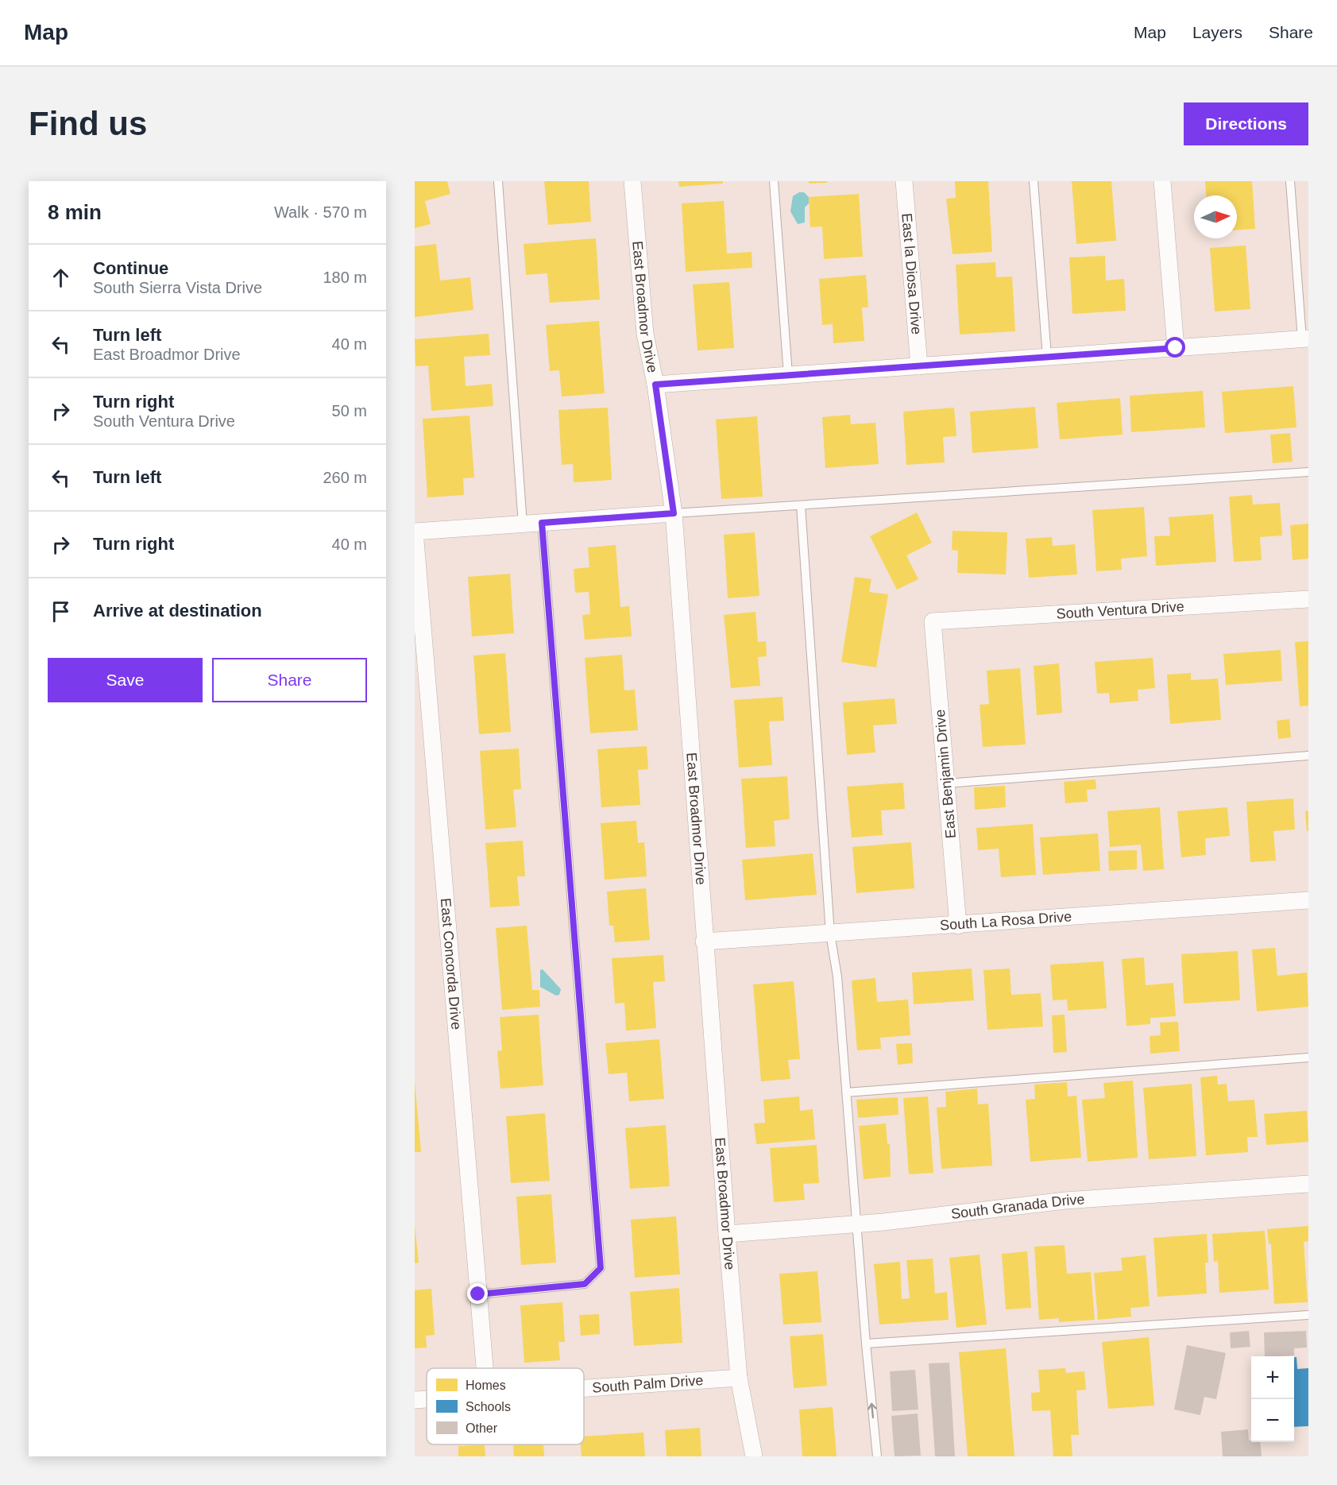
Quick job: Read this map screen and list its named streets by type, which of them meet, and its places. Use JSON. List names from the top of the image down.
{
  "streets": {
    "street": [
      "East la Diosa Drive",
      "East Broadmor Drive",
      "South Ventura Drive",
      "East Benjamin Drive",
      "South La Rosa Drive",
      "East Concorda Drive",
      "South Granada Drive",
      "South Palm Drive"
    ]
  },
  "crossings": [
    ["East Broadmor Drive", "South La Rosa Drive"],
    ["East Broadmor Drive", "South Granada Drive"],
    ["East Broadmor Drive", "South Palm Drive"],
    ["South Ventura Drive", "East Benjamin Drive"],
    ["East Benjamin Drive", "South La Rosa Drive"]
  ],
  "legend": ["Homes", "Schools", "Other"],
  "north": "right",
  "page": {
    "header": "Map",
    "nav": ["Map", "Layers", "Share"],
    "buttons": [
      "Directions",
      ["Save", "Share"]
    ],
    "title": "Find us",
    "heading": ["8 min", "Walk · 570 m"],
    "list": [
      ["Continue", "South Sierra Vista Drive", "180 m"],
      ["Turn left", "East Broadmor Drive", "40 m"],
      ["Turn right", "South Ventura Drive", "50 m"],
      ["Turn left", "260 m"],
      ["Turn right", "40 m"],
      "Arrive at destination"
    ],
    "map_buttons": ["+", "−"]
  }
}
